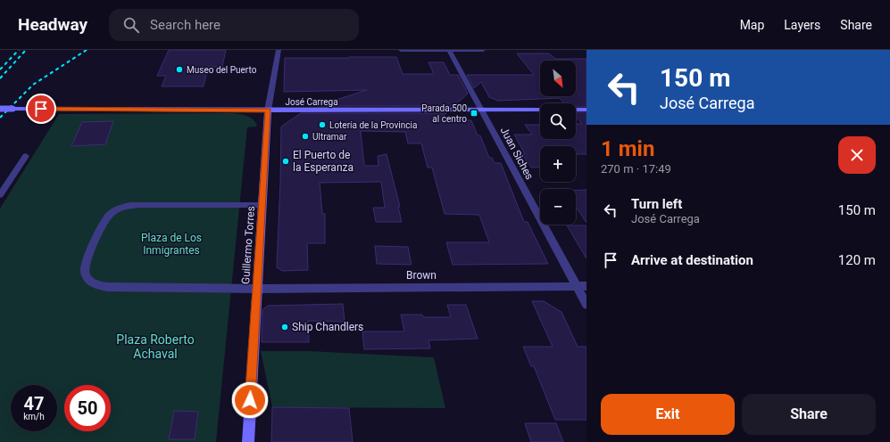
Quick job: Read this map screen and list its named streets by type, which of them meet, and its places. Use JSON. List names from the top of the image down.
{
  "streets": {
    "main road": ["José Carrega", "Guillermo Torres"],
    "street": ["Juan Siches", "Brown"]
  },
  "crossings": [
    ["José Carrega", "Juan Siches"],
    ["José Carrega", "Guillermo Torres"],
    ["Juan Siches", "Brown"],
    ["Guillermo Torres", "Brown"]
  ],
  "parks": ["Plaza de Los Inmigrantes", "Plaza Roberto Achaval"],
  "places": {
    "other": [
      "Museo del Puerto",
      "Lotería de la Provincia",
      "Ultramar",
      "El Puerto de la Esperanza",
      "Ship Chandlers"
    ],
    "transit": ["Parada 500 al centro"]
  },
  "north": "bottom right",
  "page": {
    "header": "Headway",
    "search": "Search here",
    "nav": ["Map", "Layers", "Share"],
    "turn": ["150 m", "José Carrega"],
    "map_buttons": ["+", "−"],
    "heading": ["1 min", "270 m · 17:49"],
    "list": [
      {
        "name": "Turn left",
        "note": "José Carrega",
        "value": "150 m"
      },
      {
        "name": "Arrive at destination",
        "value": "120 m"
      }
    ],
    "speed": "47 km/h",
    "limit": "50",
    "buttons": ["Exit", "Share"]
  }
}
